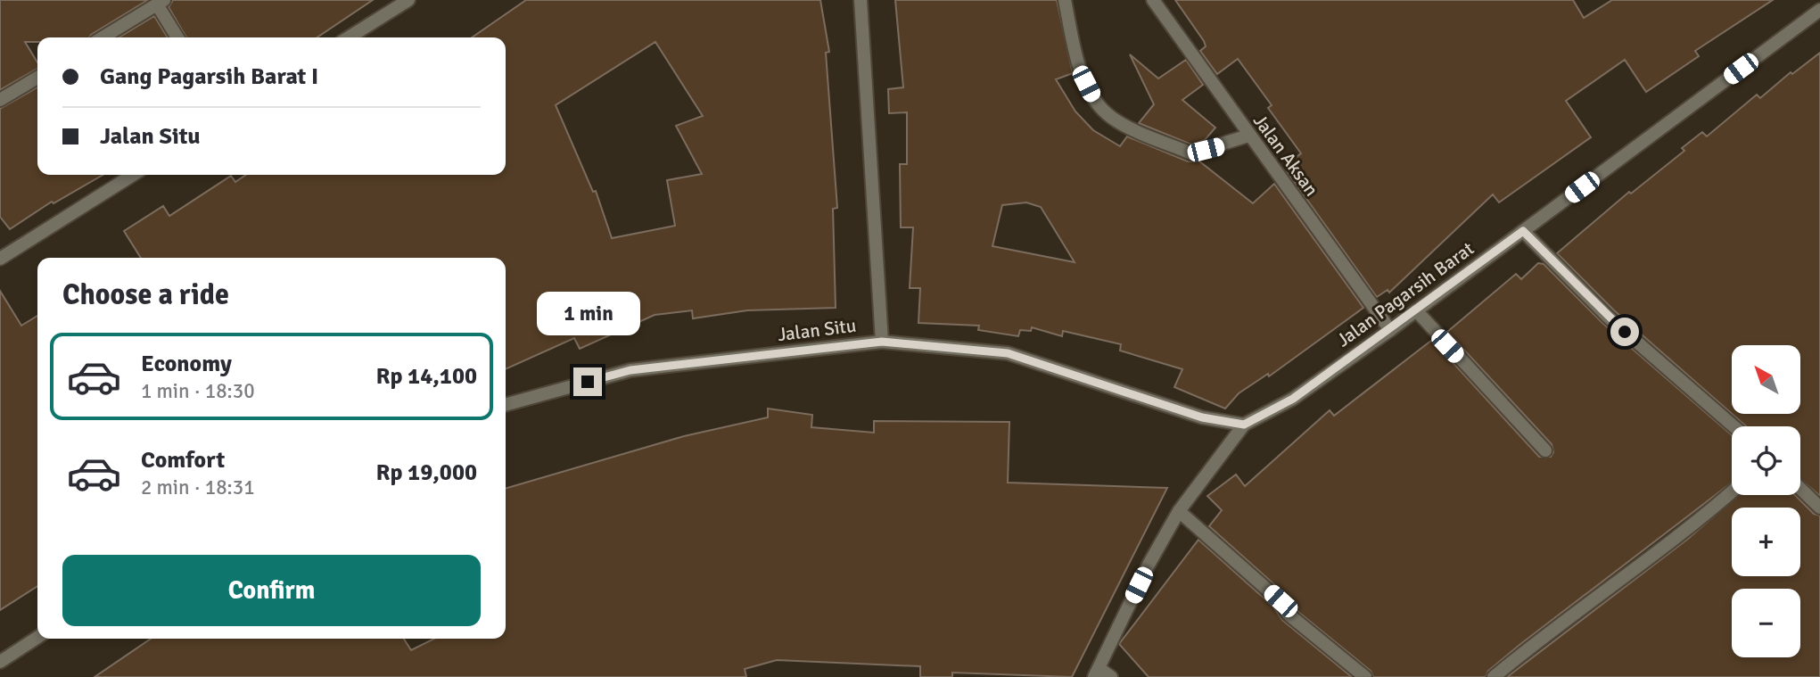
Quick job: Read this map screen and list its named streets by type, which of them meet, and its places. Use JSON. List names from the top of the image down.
{
  "streets": {
    "street": ["Jalan Aksan", "Jalan Pagarsih Barat", "Jalan Situ"]
  },
  "crossings": [
    ["Jalan Aksan", "Jalan Pagarsih Barat"],
    ["Jalan Pagarsih Barat", "Jalan Situ"]
  ],
  "north": "top left",
  "page": {
    "banner": ["Gang Pagarsih Barat I", "Jalan Situ"],
    "heading": "Choose a ride",
    "bubble": "1 min",
    "list": [
      {
        "name": "Economy",
        "note": "1 min · 18:30",
        "value": "Rp 14,100"
      },
      {
        "name": "Comfort",
        "note": "2 min · 18:31",
        "value": "Rp 19,000"
      }
    ],
    "map_buttons": ["+", "−"],
    "buttons": "Confirm"
  }
}
